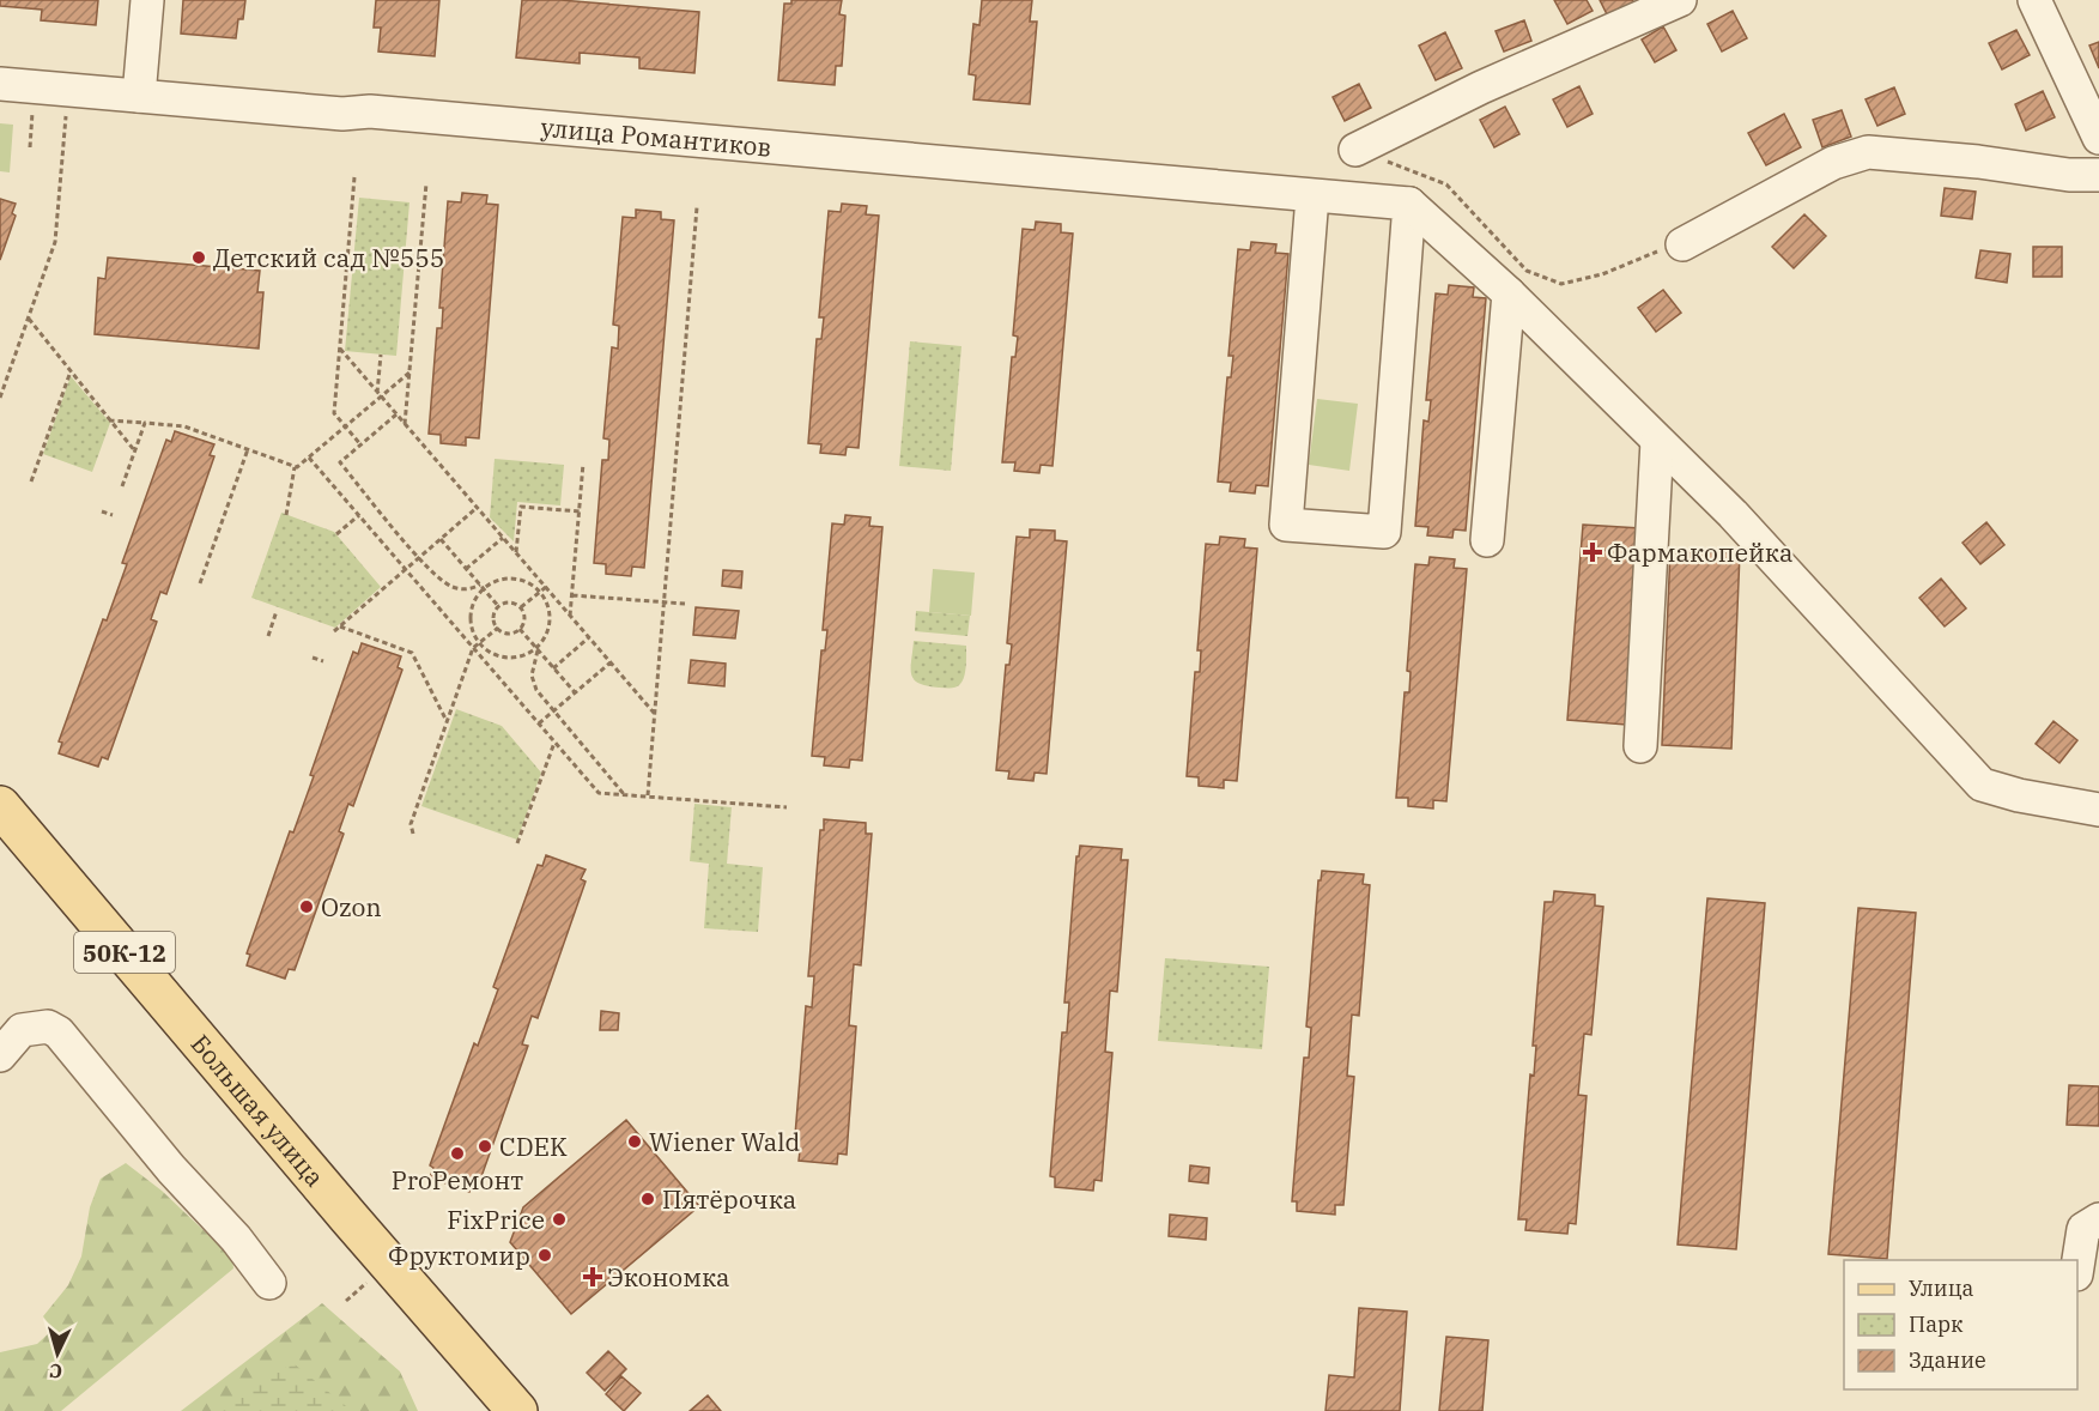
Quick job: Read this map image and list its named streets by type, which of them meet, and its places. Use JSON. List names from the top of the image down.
{
  "streets": {
    "main road": ["50К-12", "Большая улица"],
    "street": ["улица Романтиков"]
  },
  "places": {
    "other": [
      "Детский сад №555",
      "Ozon",
      "Wiener Wald",
      "CDEK",
      "ProРемонт",
      "Пятёрочка",
      "FixPrice",
      "Фруктомир"
    ],
    "health": ["Фармакопейка", "Экономка"]
  },
  "legend": ["Улица", "Парк", "Здание"],
  "north": "bottom"
}
